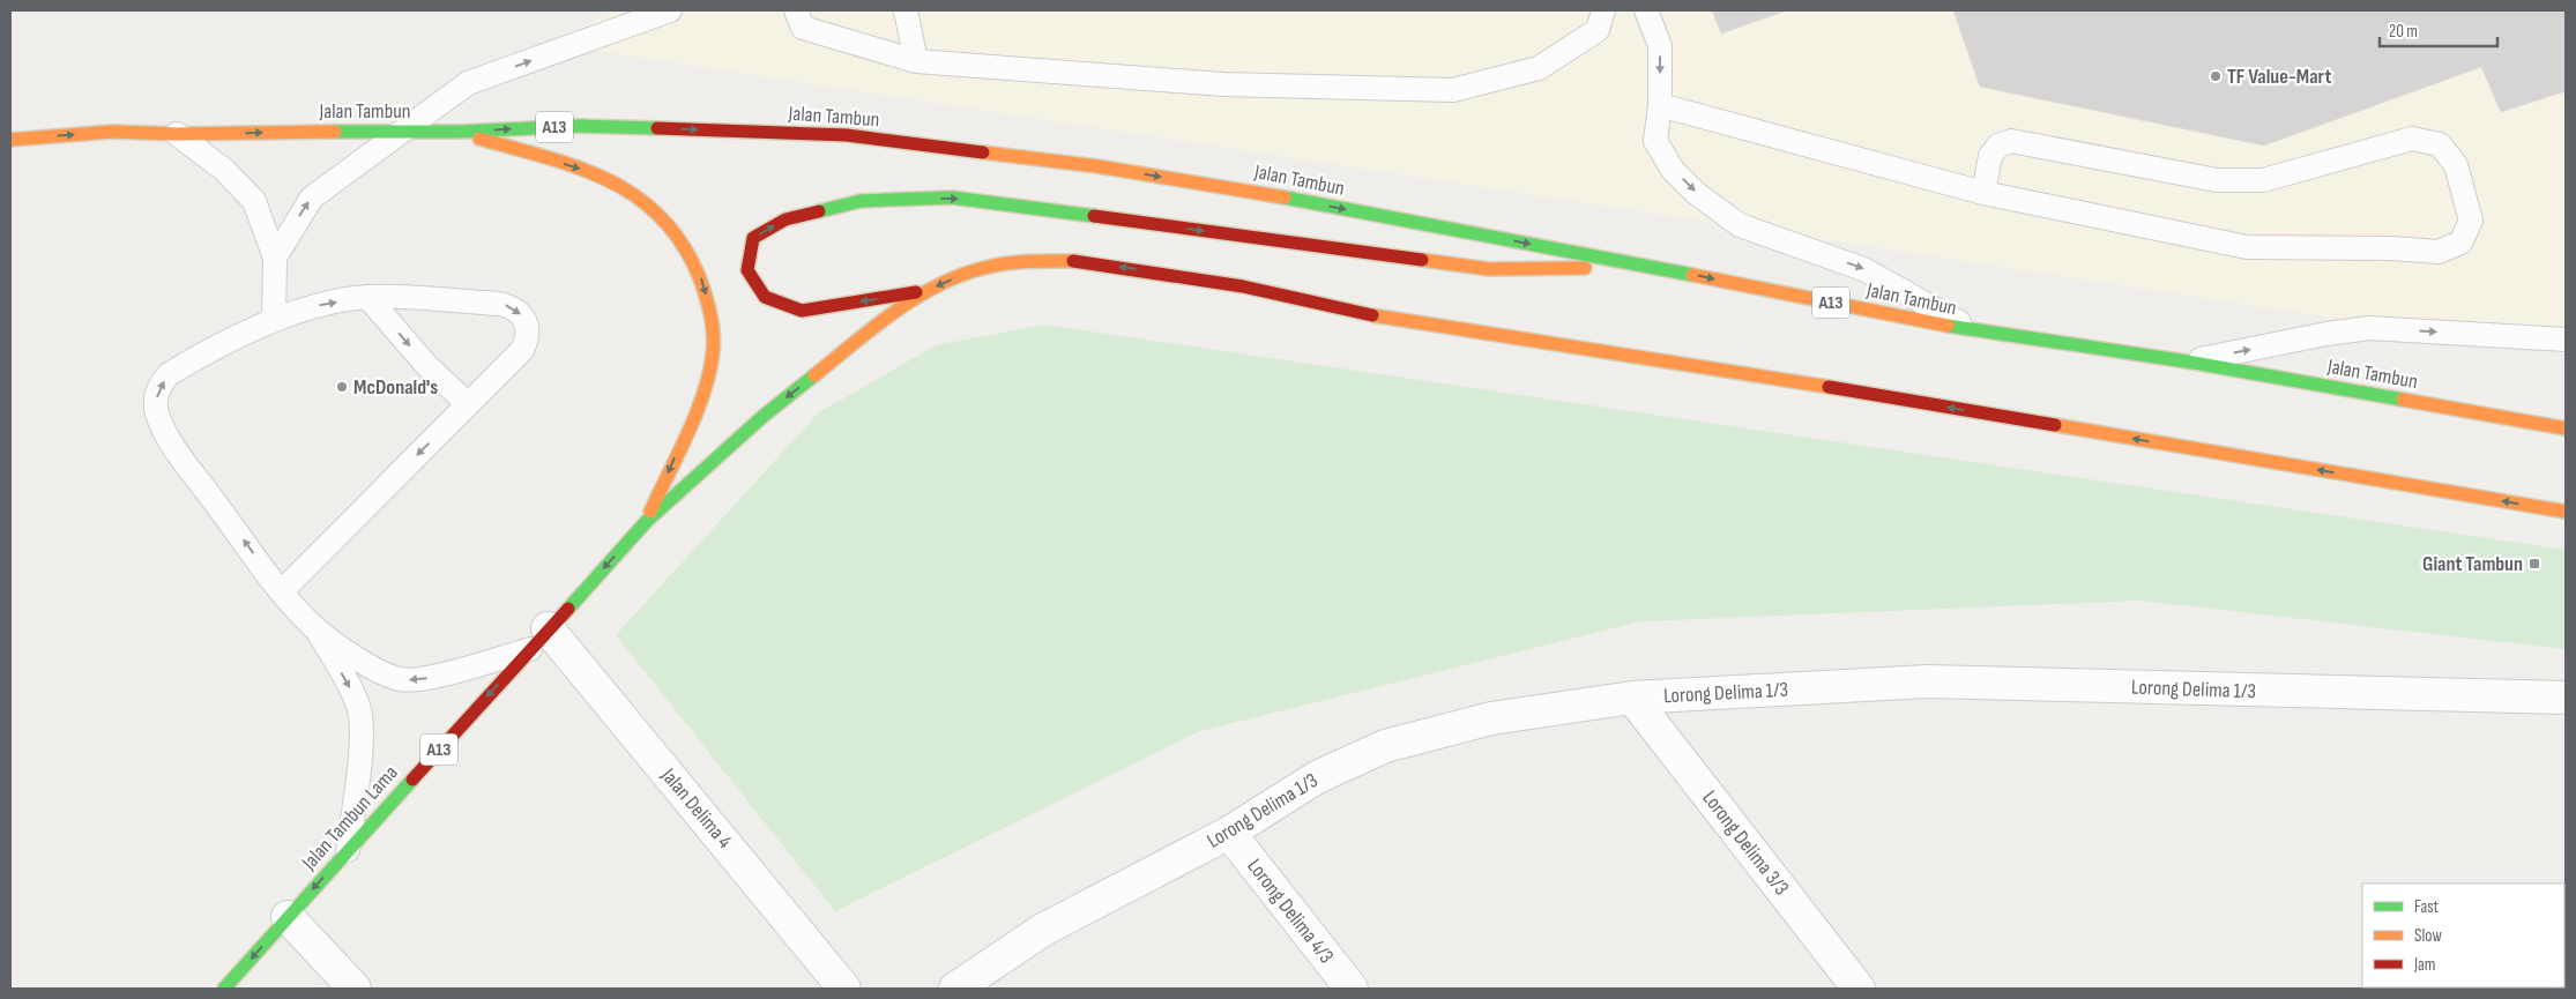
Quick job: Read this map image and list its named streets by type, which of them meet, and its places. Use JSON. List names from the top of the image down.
{
  "streets": {
    "main road": ["Jalan Tambun", "A13", "Jalan Tambun Lama"],
    "street": [
      "Lorong Delima 1/3",
      "Jalan Delima 4",
      "Lorong Delima 3/3",
      "Lorong Delima 4/3"
    ]
  },
  "crossings": [
    ["Lorong Delima 1/3", "Lorong Delima 3/3"],
    ["Lorong Delima 1/3", "Lorong Delima 4/3"],
    ["Jalan Delima 4", "Jalan Tambun Lama"]
  ],
  "one_way": ["Jalan Tambun Lama"],
  "places": {
    "other": ["TF Value-Mart", "McDonald's"],
    "transit": ["Giant Tambun"]
  },
  "legend": ["Fast", "Slow", "Jam"],
  "scale_bar": "20 m"
}
